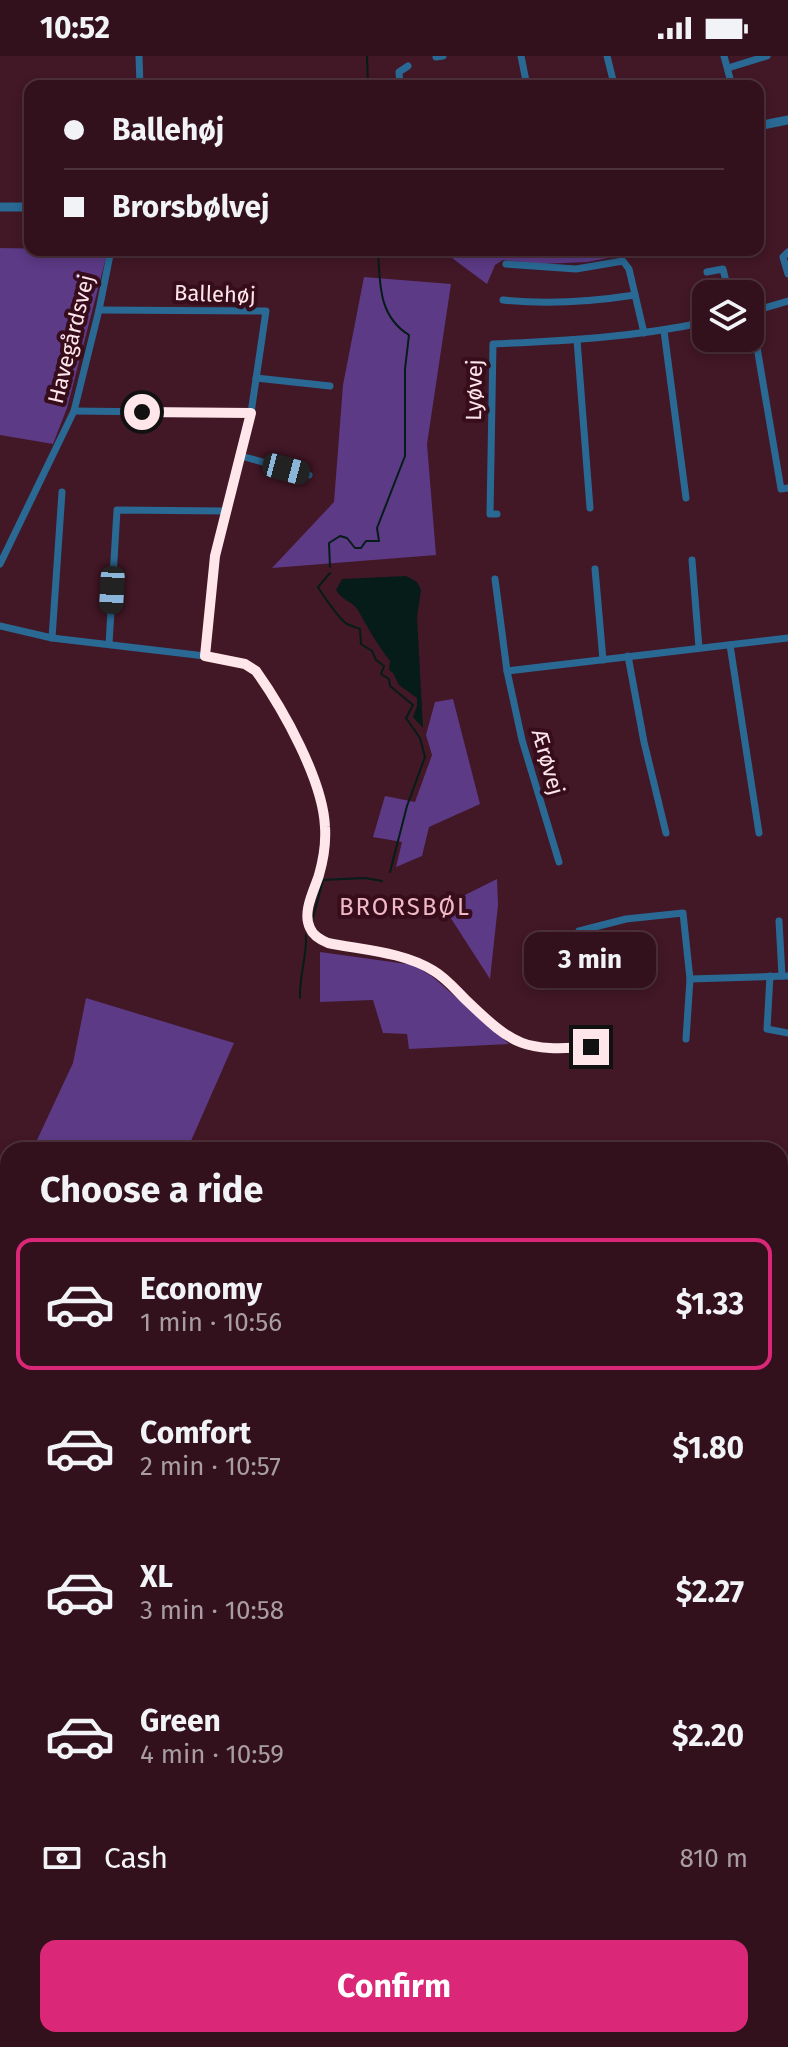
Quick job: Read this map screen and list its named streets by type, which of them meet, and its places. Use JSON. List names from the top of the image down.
{
  "streets": {
    "street": [
      "Ballehøj",
      "Havegårdsvej",
      "Lyøvej",
      "Ærøvej"
    ]
  },
  "crossings": [
    ["Ballehøj", "Havegårdsvej"]
  ],
  "districts": ["BRORSBØL"],
  "page": {
    "status": "10:52",
    "banner": ["Ballehøj", "Brorsbølvej"],
    "bubble": "3 min",
    "heading": "Choose a ride",
    "list": [
      {
        "name": "Economy",
        "note": "1 min · 10:56",
        "value": "$1.33"
      },
      {
        "name": "Comfort",
        "note": "2 min · 10:57",
        "value": "$1.80"
      },
      {
        "name": "XL",
        "note": "3 min · 10:58",
        "value": "$2.27"
      },
      {
        "name": "Green",
        "note": "4 min · 10:59",
        "value": "$2.20"
      }
    ],
    "pay": ["Cash", "810 m"],
    "buttons": "Confirm"
  }
}
